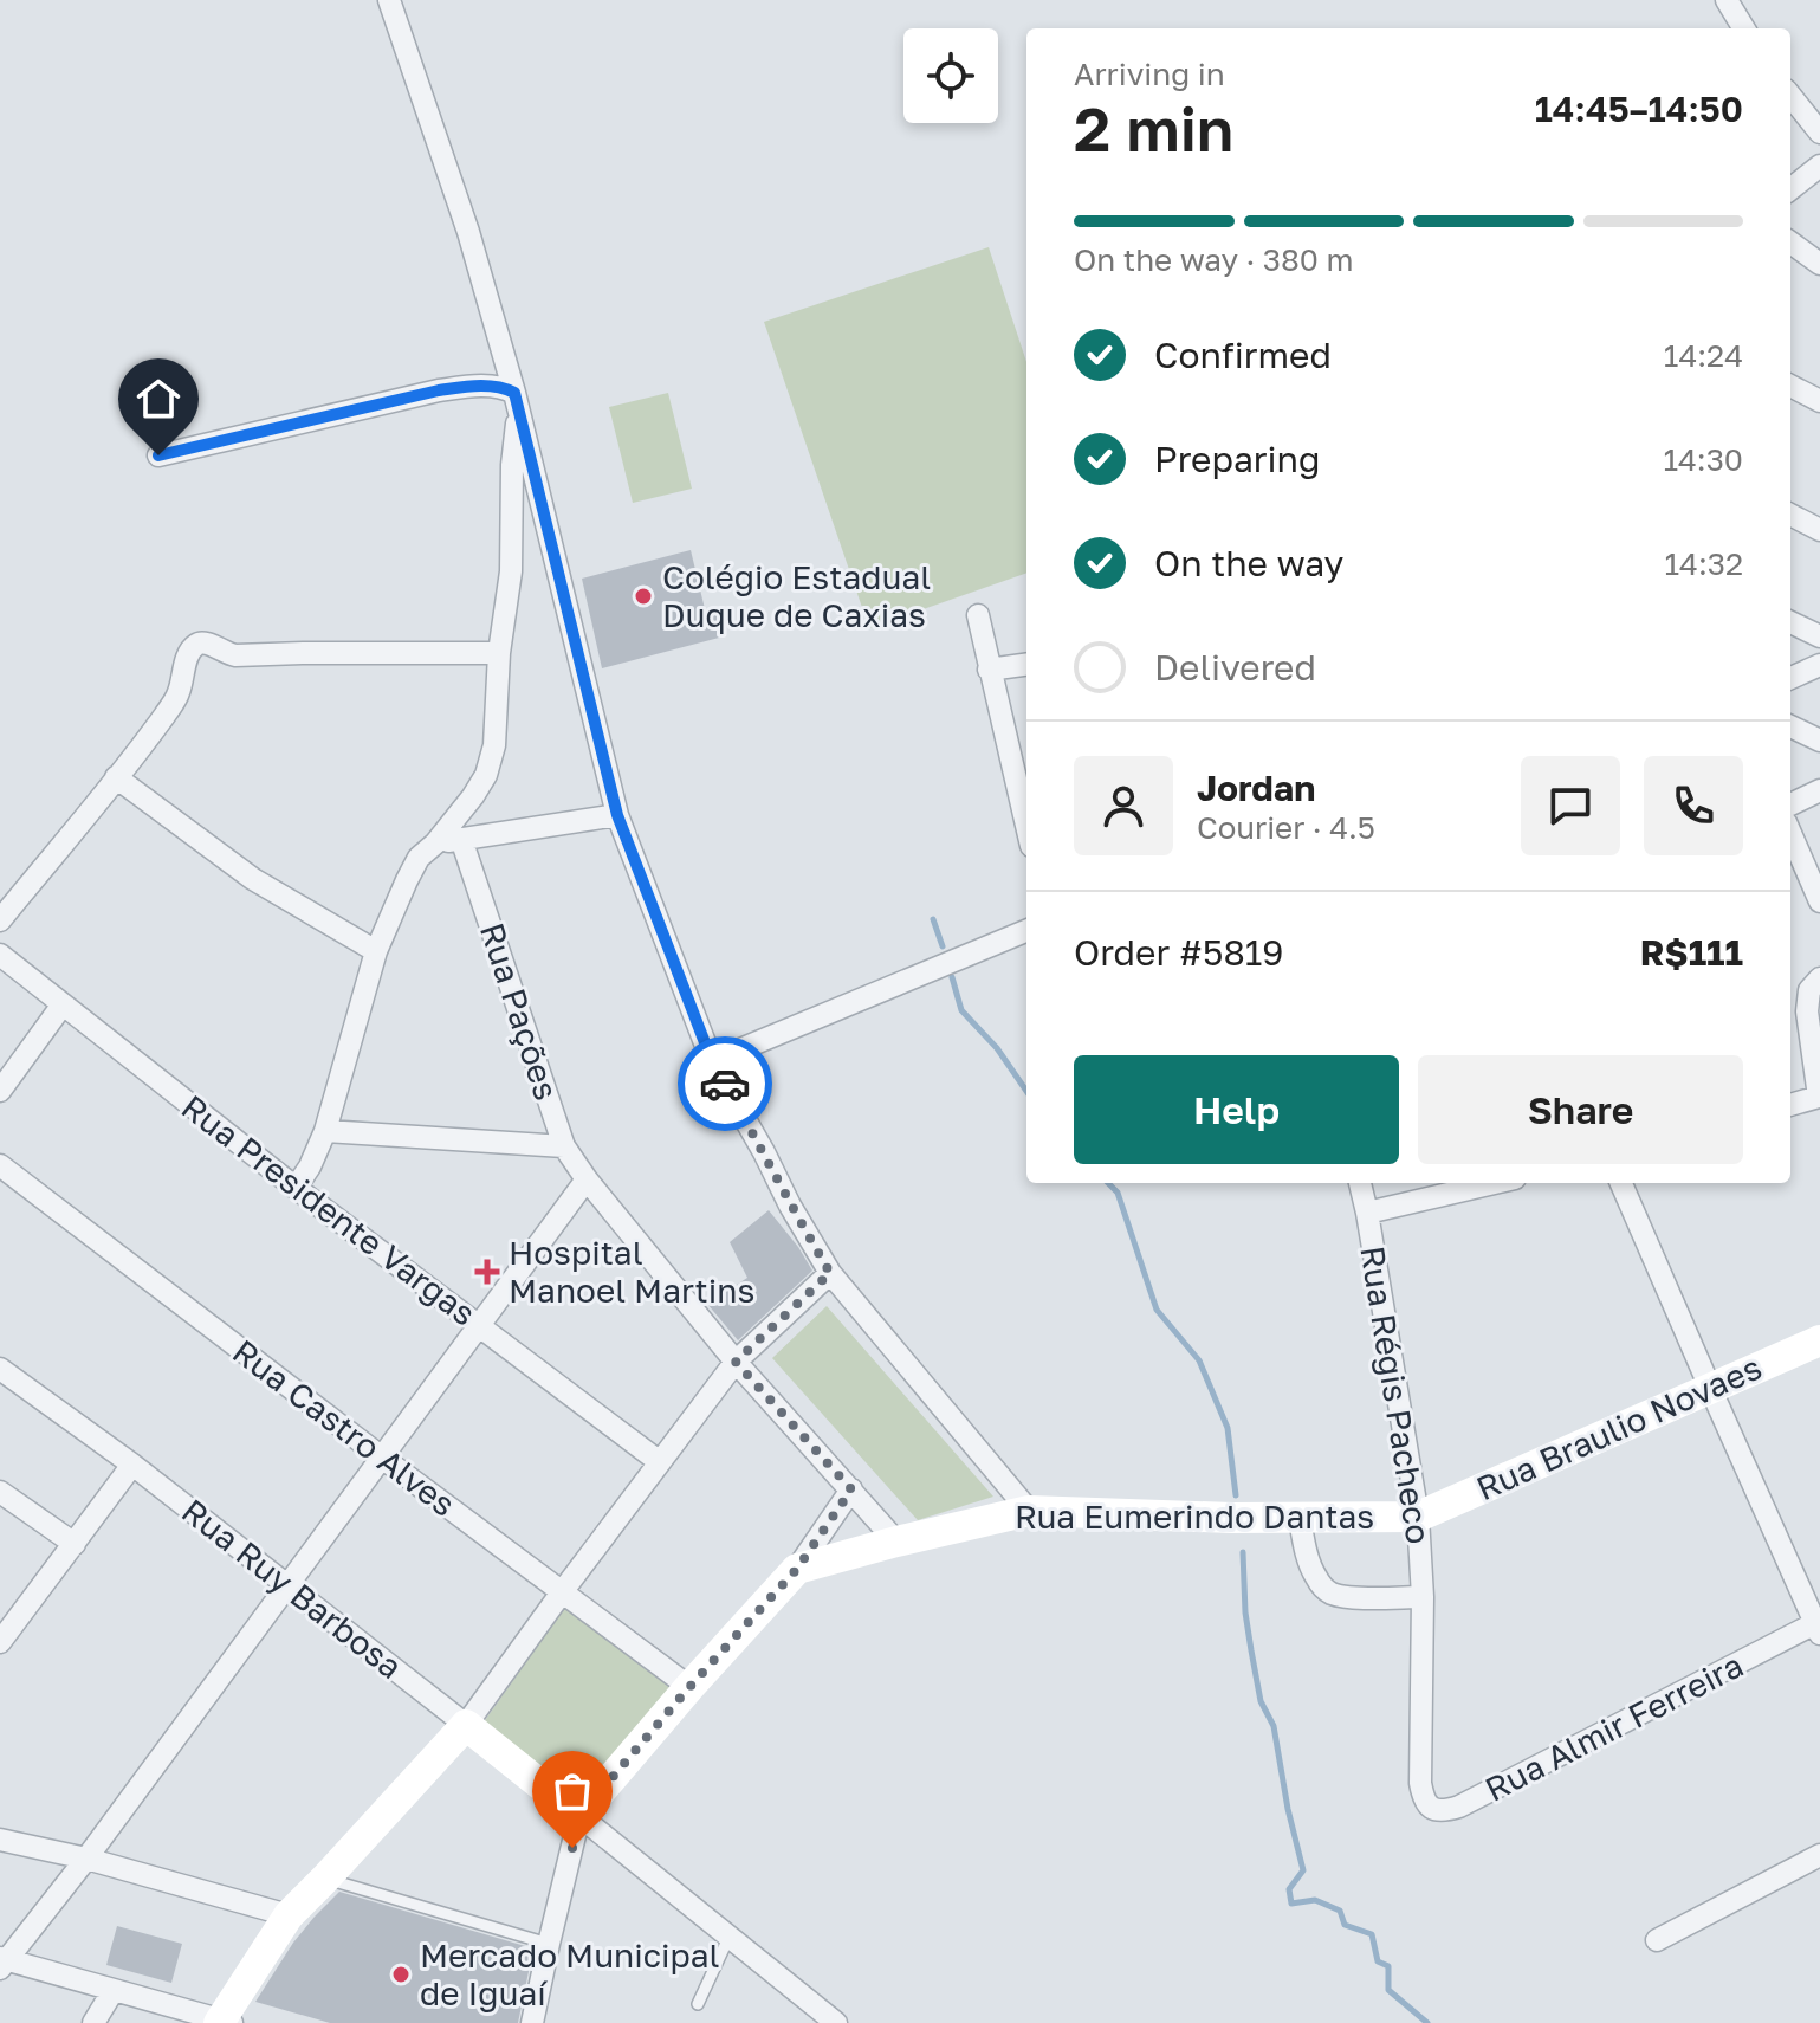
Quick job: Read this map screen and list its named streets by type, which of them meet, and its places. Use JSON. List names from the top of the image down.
{
  "streets": {
    "street": [
      "Rua Pações",
      "Rua Presidente Vargas",
      "Rua Régis Pacheco",
      "Rua Castro Alves",
      "Rua Braulio Novaes",
      "Rua Eumerindo Dantas",
      "Rua Ruy Barbosa",
      "Rua Almir Ferreira"
    ]
  },
  "crossings": [
    ["Rua Pações", "Rua Eumerindo Dantas"],
    ["Rua Régis Pacheco", "Rua Braulio Novaes"],
    ["Rua Régis Pacheco", "Rua Eumerindo Dantas"],
    ["Rua Régis Pacheco", "Rua Almir Ferreira"],
    ["Rua Braulio Novaes", "Rua Eumerindo Dantas"]
  ],
  "places": {
    "other": ["Colégio Estadual Duque de Caxias", "Mercado Municipal de Iguaí"],
    "health": ["Hospital Manoel Martins"]
  },
  "page": {
    "heading": ["2 min", "Arriving in", "14:45–14:50"],
    "panel": [
      "Jordan",
      "Courier · 4.5",
      "Order #5819",
      "R$111"
    ],
    "bar": "On the way · 380 m",
    "list": [
      ["Confirmed", "14:24"],
      ["Preparing", "14:30"],
      ["On the way", "14:32"],
      "Delivered"
    ],
    "buttons": ["Help", "Share"]
  }
}
